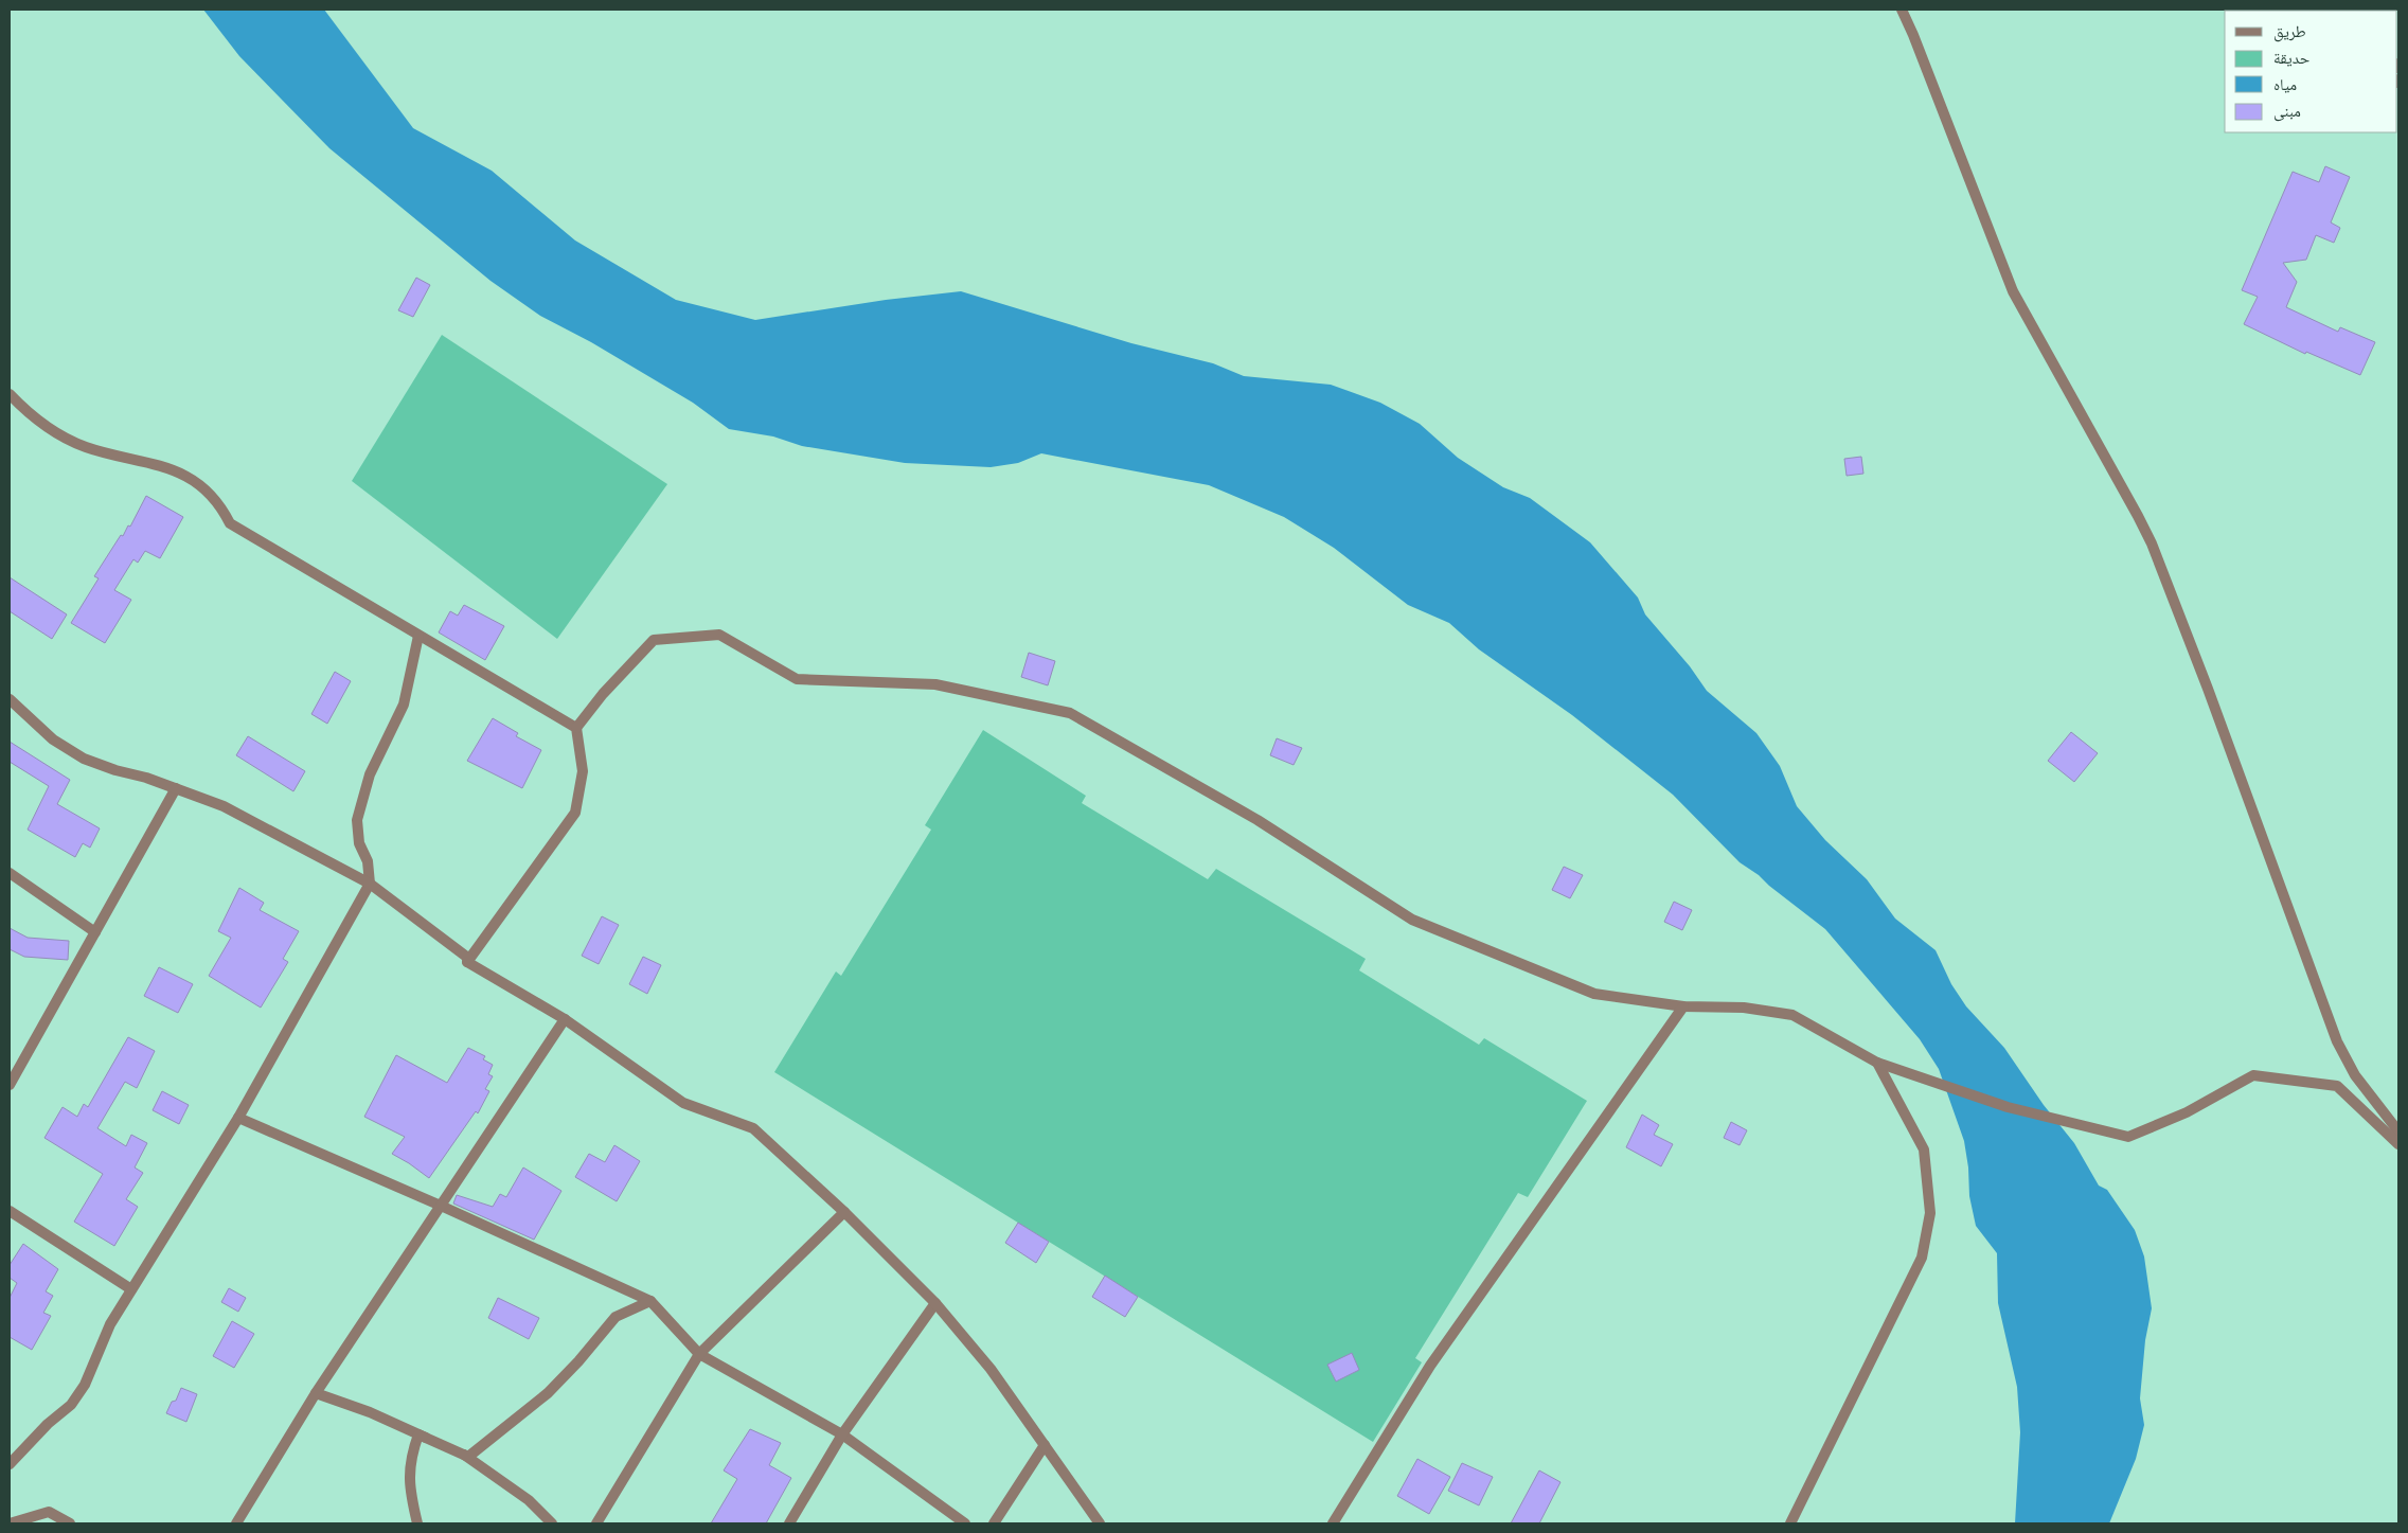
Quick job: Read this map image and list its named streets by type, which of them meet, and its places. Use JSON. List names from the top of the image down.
{
  "legend": [
    "طريق",
    "حديقة",
    "مياه",
    "مبنى"
  ]
}
